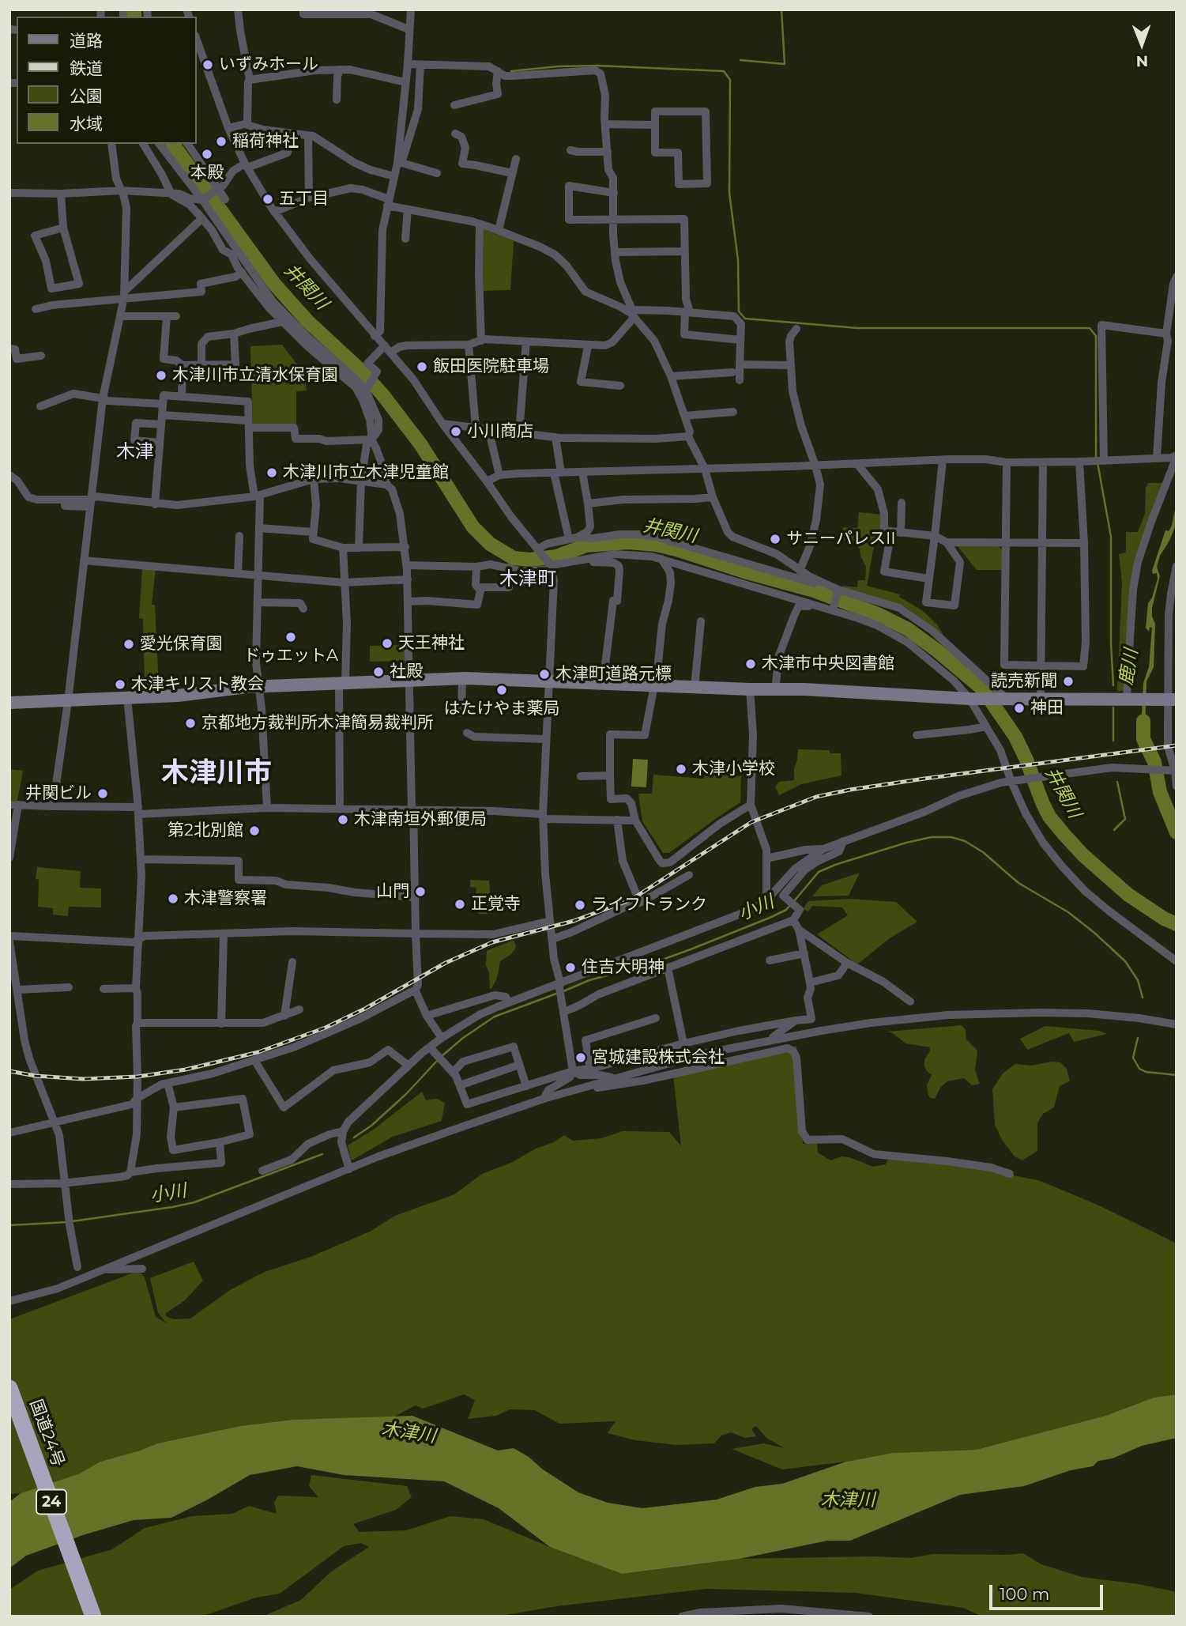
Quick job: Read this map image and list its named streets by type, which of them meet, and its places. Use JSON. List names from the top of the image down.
{
  "streets": {
    "highway": ["国道24号", "24"]
  },
  "districts": ["木津", "木津町", "木津川市"],
  "water": [
    "井関川",
    "鹿川",
    "小川",
    "木津川"
  ],
  "places": [
    "いずみホール",
    "稲荷神社",
    "本殿",
    "五丁目",
    "飯田医院駐車場",
    "木津川市立清水保育園",
    "小川商店",
    "木津川市立木津児童館",
    "サニーパレスII",
    "ドゥエットA",
    "天王神社",
    "愛光保育園",
    "木津市中央図書館",
    "社殿",
    "木津町道路元標",
    "読売新聞",
    "木津キリスト教会",
    "はたけやま薬局",
    "神田",
    "京都地方裁判所木津簡易裁判所",
    "木津小学校",
    "井関ビル",
    "木津南垣外郵便局",
    "第2北別館",
    "山門",
    "木津警察署",
    "正覚寺",
    "ライフトランク",
    "住吉大明神",
    "宮城建設株式会社"
  ],
  "legend": [
    "道路",
    "鉄道",
    "公園",
    "水域"
  ],
  "scale_bar": "100 m",
  "north": "bottom"
}
